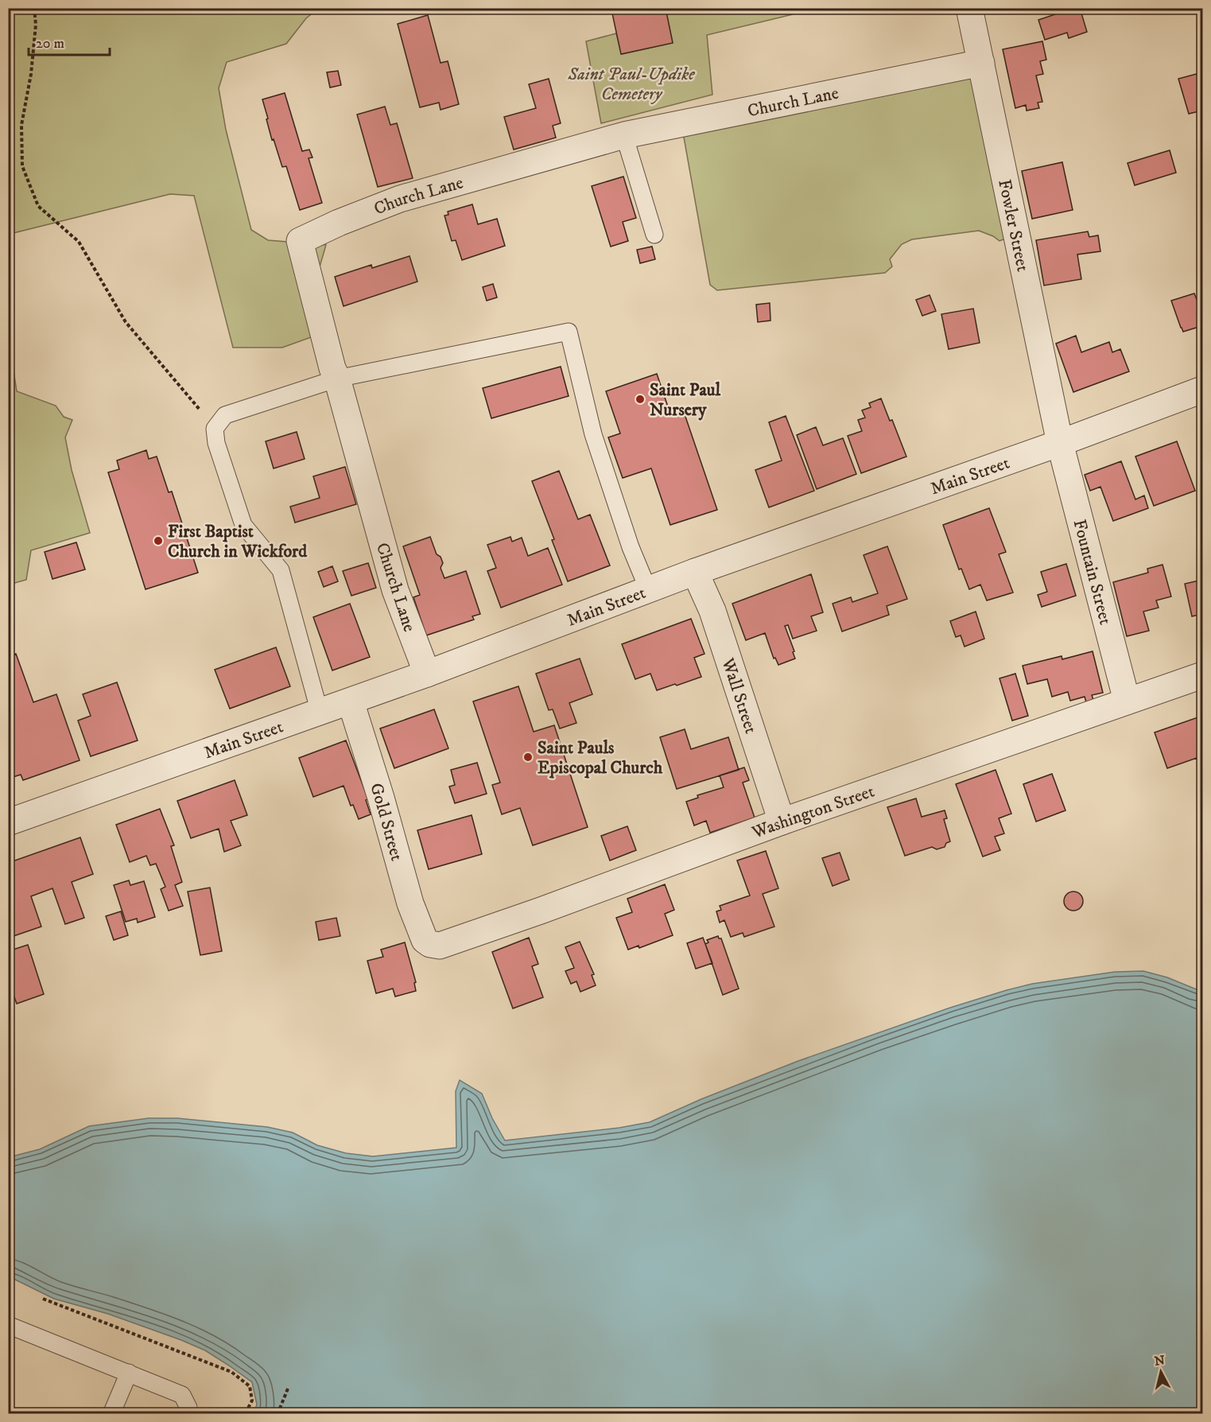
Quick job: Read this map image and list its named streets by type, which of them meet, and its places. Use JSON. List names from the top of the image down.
{
  "streets": {
    "street": [
      "Church Lane",
      "Fowler Street",
      "Main Street",
      "Fountain Street",
      "Wall Street",
      "Washington Street",
      "Gold Street"
    ]
  },
  "crossings": [
    ["Church Lane", "Fowler Street"],
    ["Church Lane", "Main Street"],
    ["Fowler Street", "Main Street"],
    ["Fowler Street", "Fountain Street"],
    ["Main Street", "Fountain Street"],
    ["Main Street", "Wall Street"],
    ["Main Street", "Gold Street"],
    ["Fountain Street", "Washington Street"],
    ["Wall Street", "Washington Street"],
    ["Washington Street", "Gold Street"]
  ],
  "parks": ["Saint Paul-Updike Cemetery"],
  "places": ["Saint Paul Nursery", "First Baptist Church in Wickford", "Saint Pauls Episcopal Church"],
  "scale_bar": "20 m",
  "north": "top"
}
